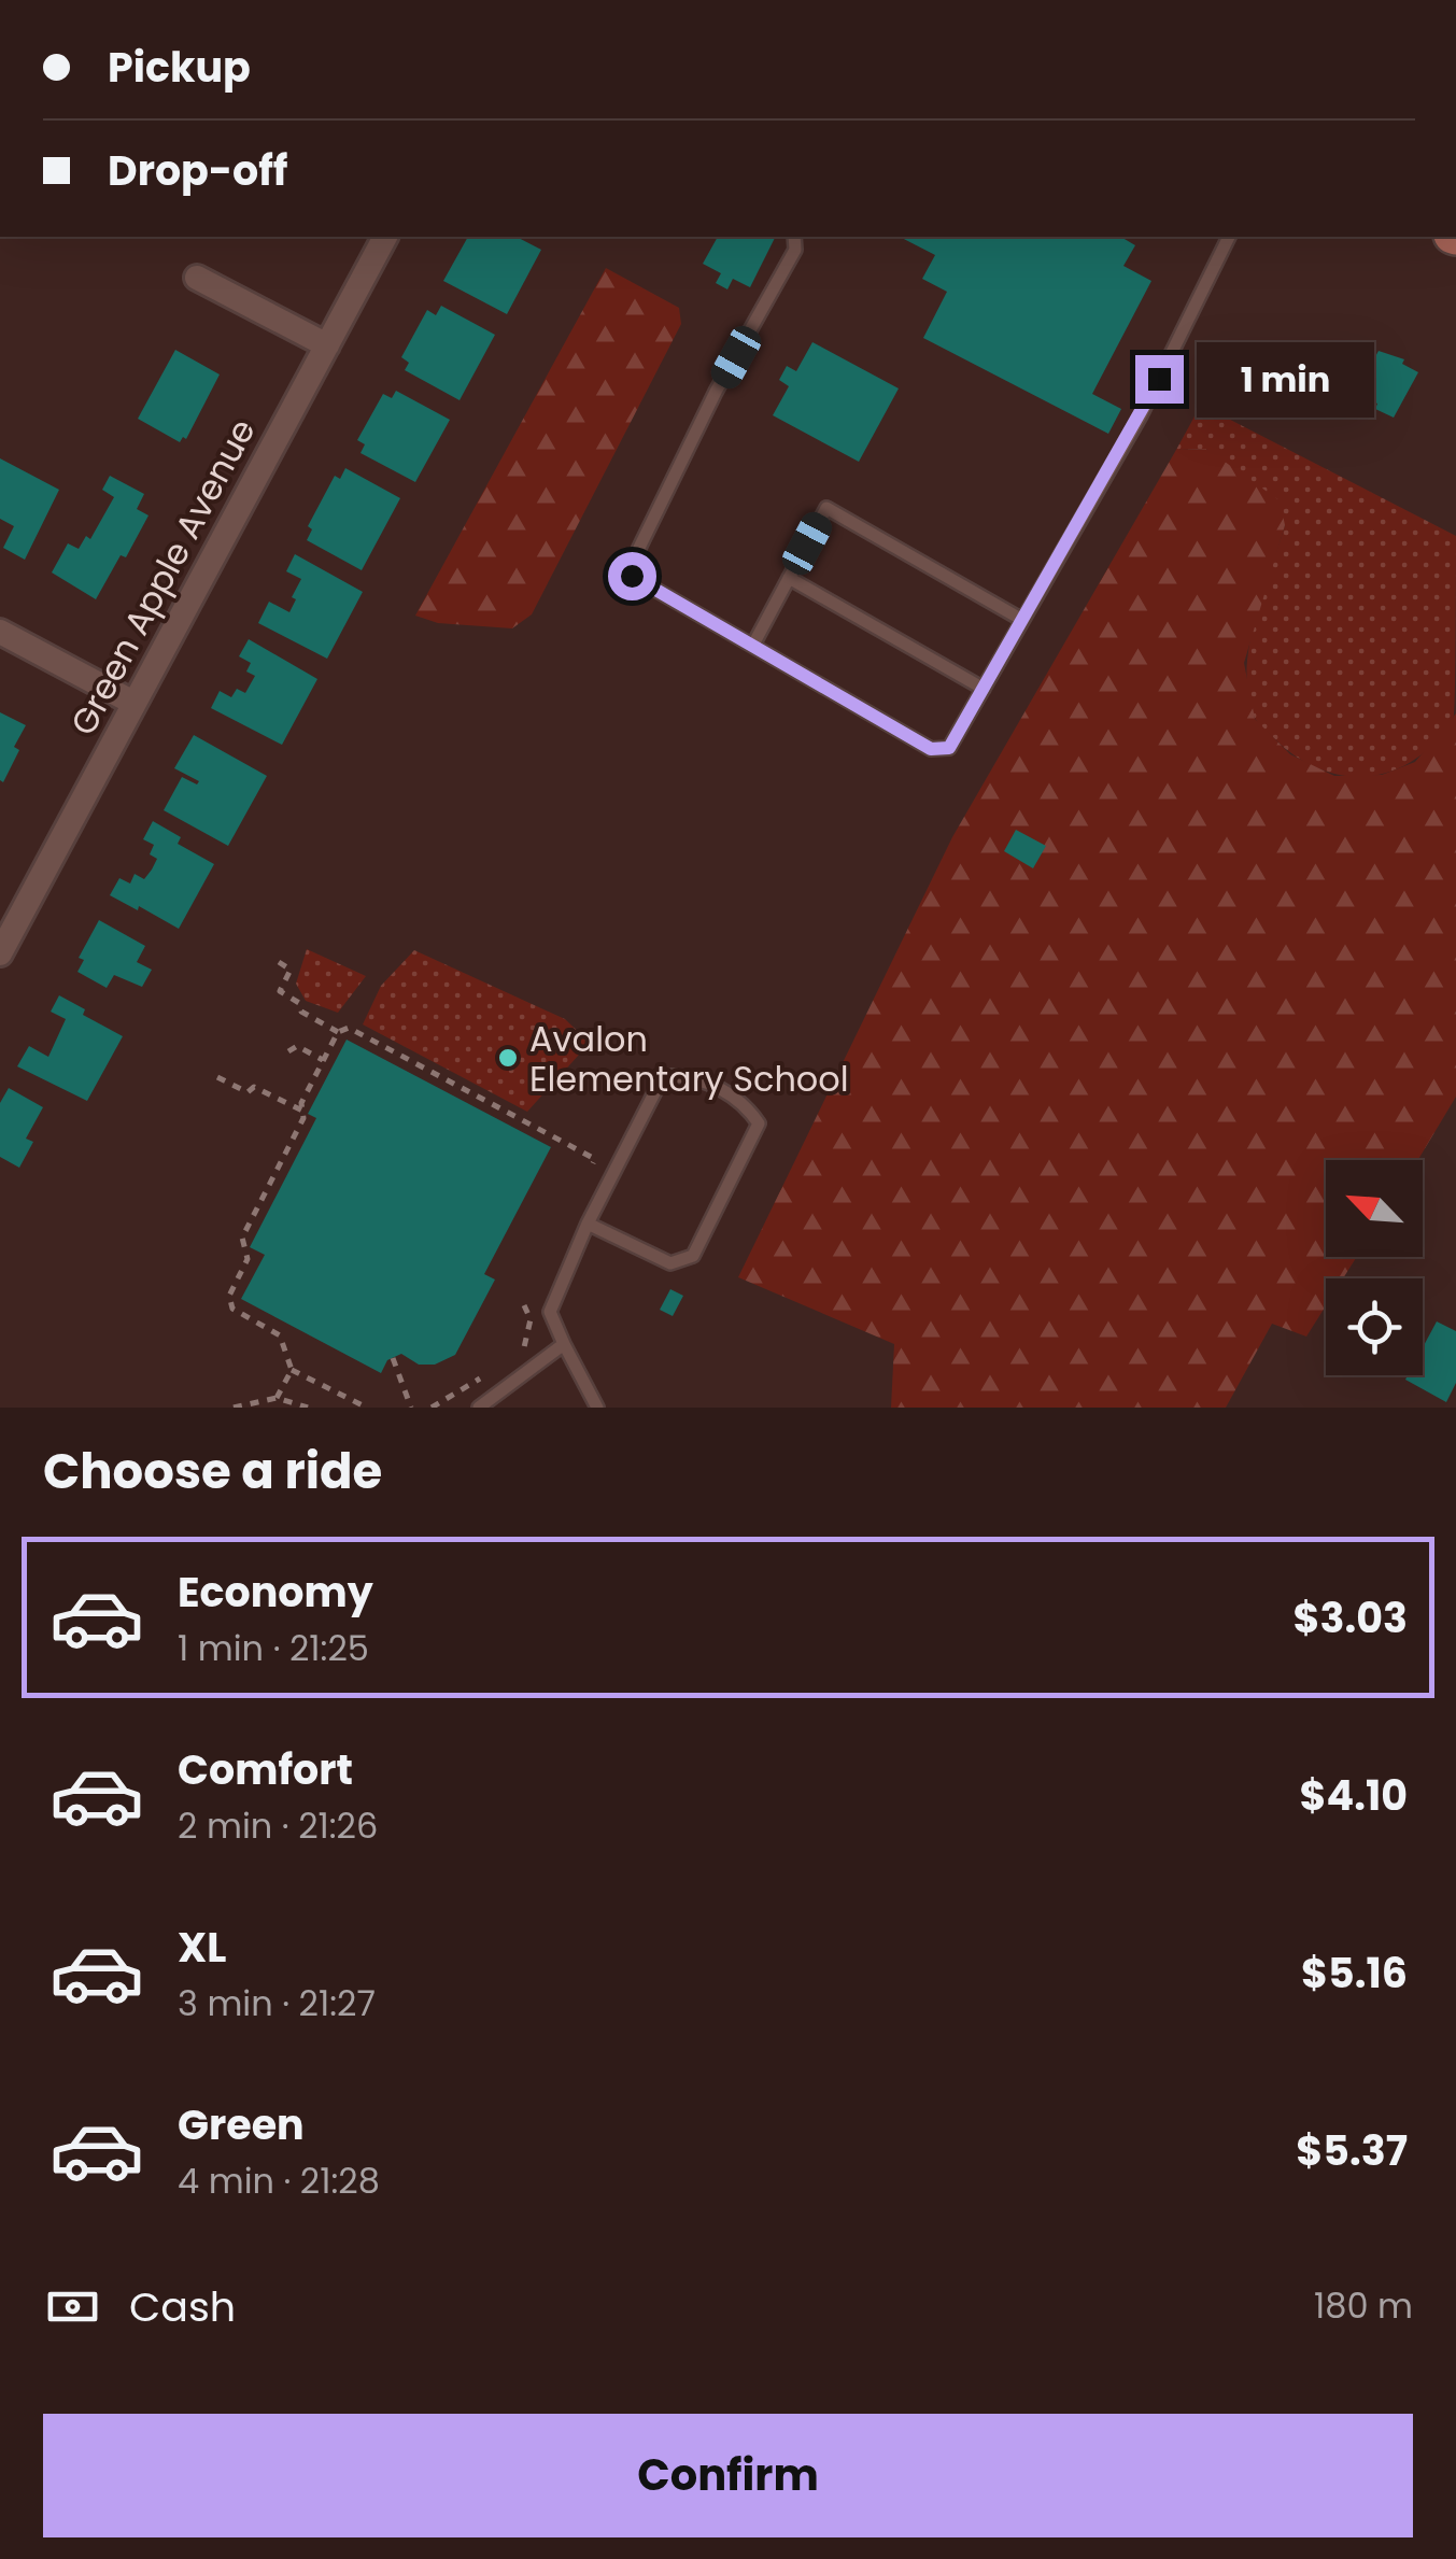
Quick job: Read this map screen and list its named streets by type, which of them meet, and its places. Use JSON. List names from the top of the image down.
{
  "streets": {
    "street": ["Green Apple Avenue"]
  },
  "places": ["Avalon Elementary School"],
  "north": "top left",
  "page": {
    "banner": ["Pickup", "Drop-off"],
    "bubble": "1 min",
    "heading": "Choose a ride",
    "list": [
      {
        "name": "Economy",
        "note": "1 min · 21:25",
        "value": "$3.03"
      },
      {
        "name": "Comfort",
        "note": "2 min · 21:26",
        "value": "$4.10"
      },
      {
        "name": "XL",
        "note": "3 min · 21:27",
        "value": "$5.16"
      },
      {
        "name": "Green",
        "note": "4 min · 21:28",
        "value": "$5.37"
      }
    ],
    "pay": ["Cash", "180 m"],
    "buttons": "Confirm"
  }
}
